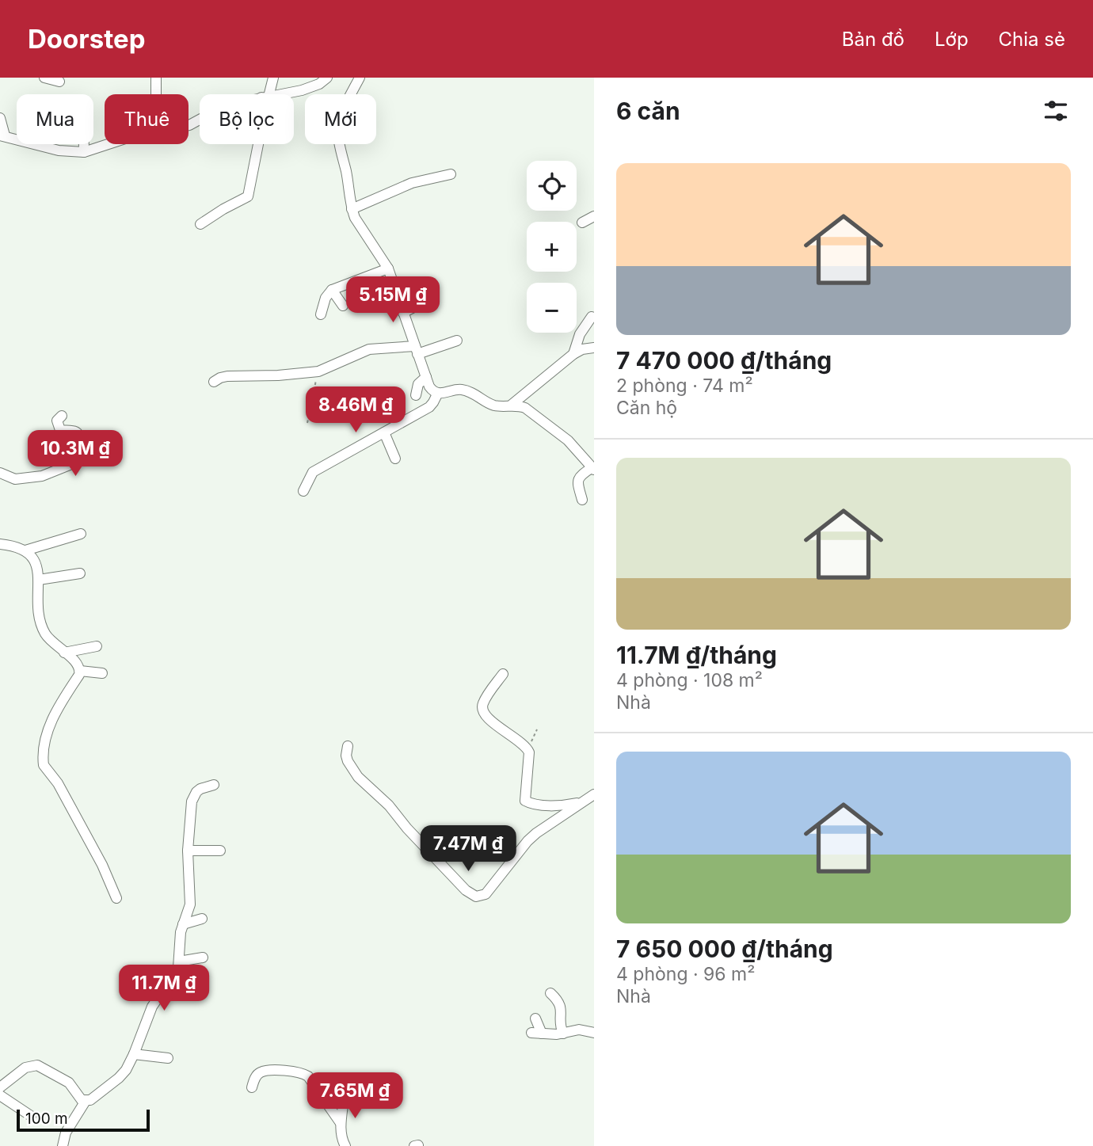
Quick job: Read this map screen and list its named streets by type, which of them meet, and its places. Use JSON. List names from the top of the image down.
{
  "scale_bar": "100 m",
  "page": {
    "header": "Doorstep",
    "nav": ["Bản đồ", "Lớp", "Chia sẻ"],
    "heading": "6 căn",
    "chip": [
      "Mua",
      "Thuê",
      "Bộ lọc",
      "Mới"
    ],
    "list": [
      {
        "name": "7 470 000 ₫/tháng",
        "note": "2 phòng · 74 m² · Căn hộ"
      },
      {
        "name": "11.7M ₫/tháng",
        "note": "4 phòng · 108 m² · Nhà"
      },
      {
        "name": "7 650 000 ₫/tháng",
        "note": "4 phòng · 96 m² · Nhà"
      }
    ],
    "map_buttons": ["+", "−"],
    "price": [
      "5.15M ₫",
      "8.46M ₫",
      "10.3M ₫",
      "7.47M ₫",
      "11.7M ₫",
      "7.65M ₫"
    ],
    "scale": "100 m"
  }
}
